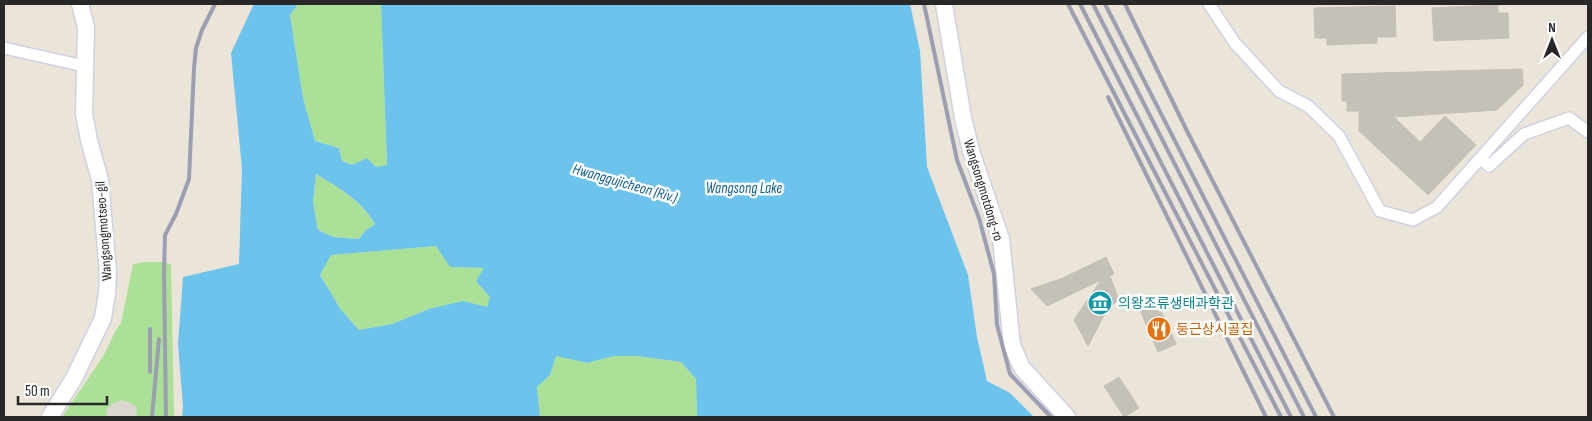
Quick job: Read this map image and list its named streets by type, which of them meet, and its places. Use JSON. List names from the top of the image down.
{
  "streets": {
    "street": ["Wangsongmotdong-ro", "Wangsongmotseo-gil"]
  },
  "water": ["Hwanggujicheon (Riv.)", "Wangsong Lake"],
  "places": {
    "museum": ["의왕조류생태과학관"],
    "restaurant": ["둥근상시골집"]
  },
  "scale_bar": "50 m",
  "north": "top"
}
